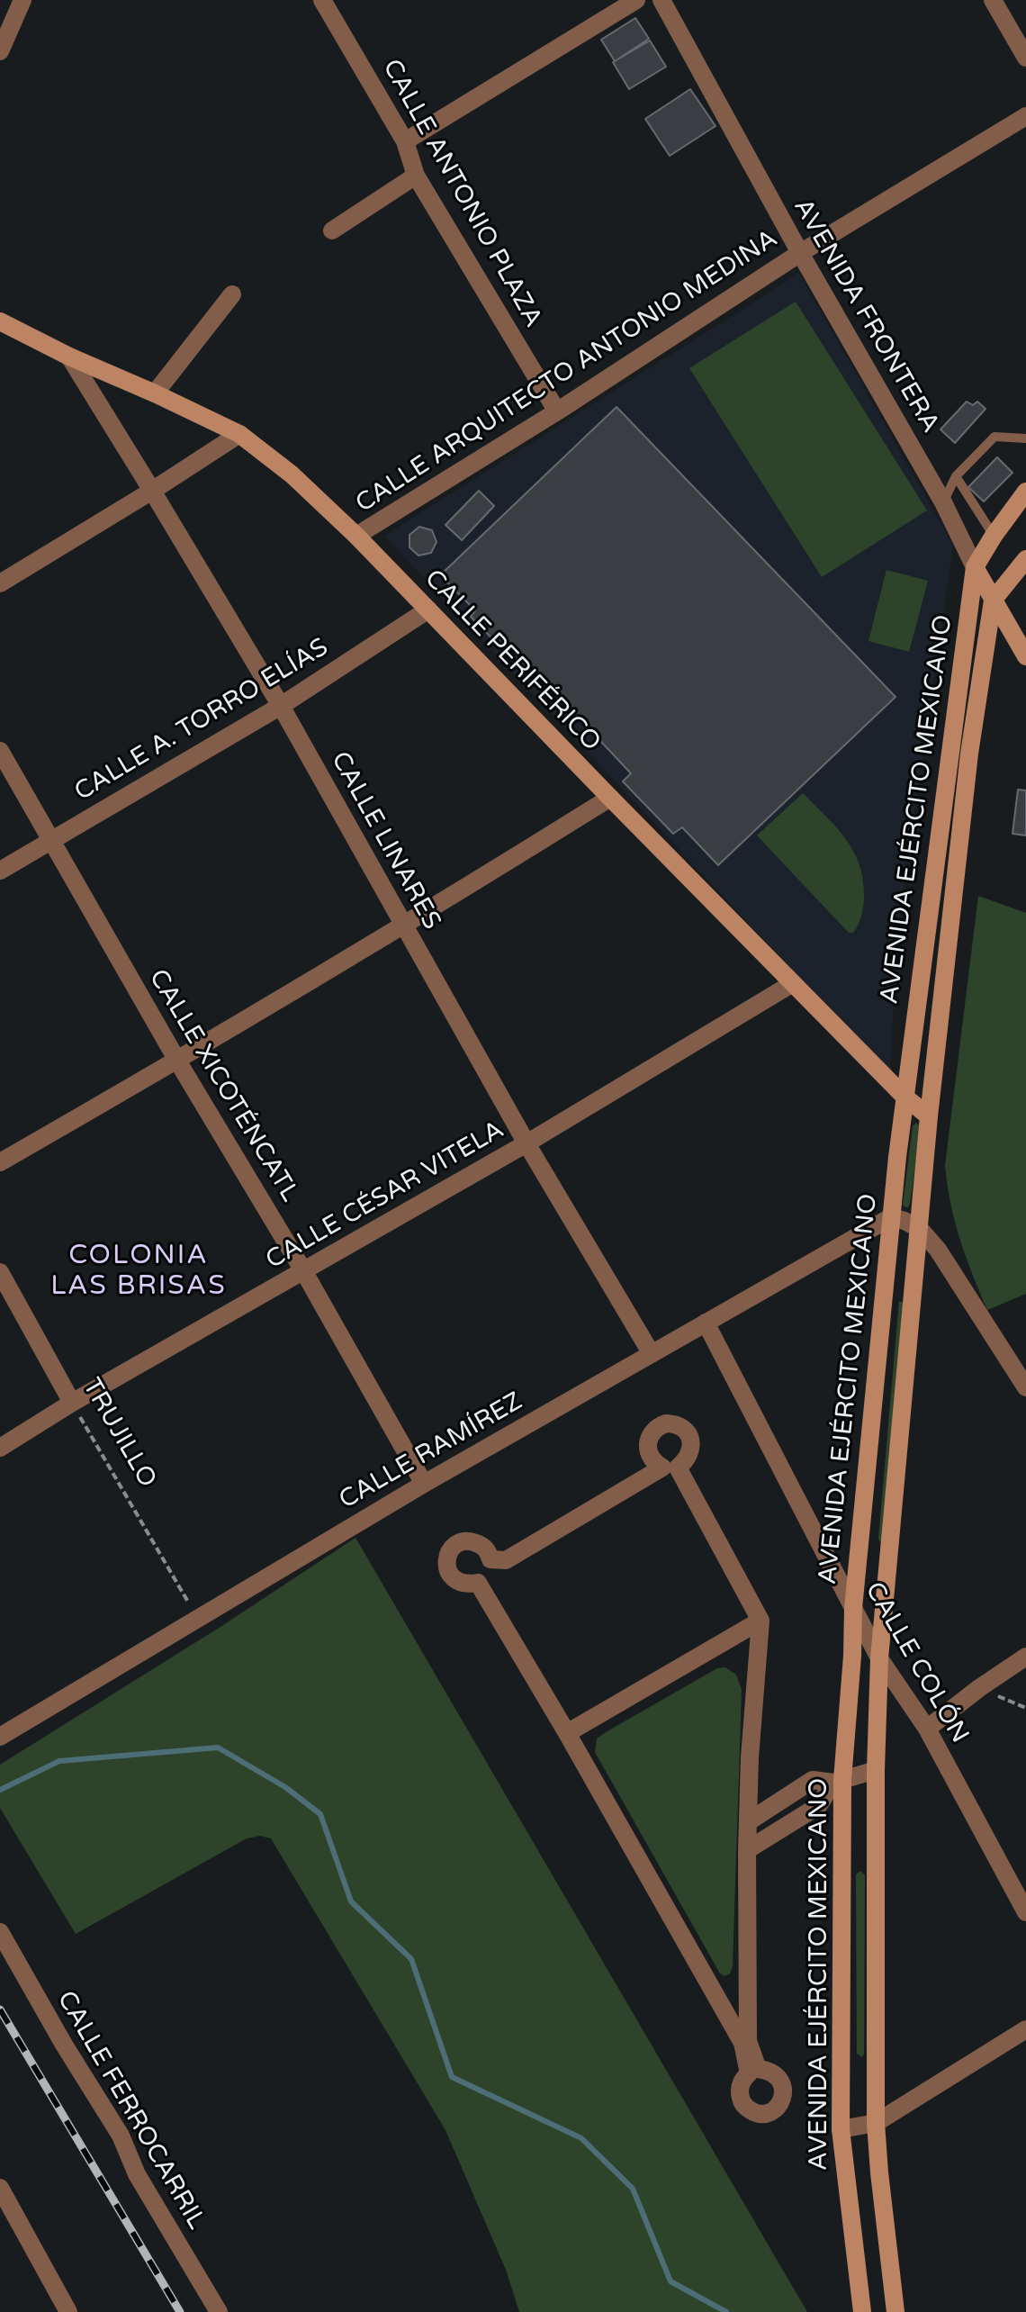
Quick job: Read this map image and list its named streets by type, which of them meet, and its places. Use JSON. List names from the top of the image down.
{
  "streets": {
    "main road": ["AVENIDA FRONTERA", "CALLE PERIFÉRICO", "AVENIDA EJÉRCITO MEXICANO"],
    "street": [
      "CALLE ANTONIO PLAZA",
      "CALLE ARQUITECTO ANTONIO MEDINA",
      "CALLE A. TORRO ELÍAS",
      "CALLE LINARES",
      "CALLE XICOTÉNCATL",
      "CALLE CÉSAR VITELA",
      "TRUJILLO",
      "CALLE RAMÍREZ",
      "CALLE COLÓN",
      "CALLE FERROCARRIL"
    ]
  },
  "crossings": [
    ["CALLE ANTONIO PLAZA", "CALLE ARQUITECTO ANTONIO MEDINA"],
    ["AVENIDA FRONTERA", "CALLE ARQUITECTO ANTONIO MEDINA"],
    ["AVENIDA FRONTERA", "AVENIDA EJÉRCITO MEXICANO"],
    ["CALLE ARQUITECTO ANTONIO MEDINA", "CALLE PERIFÉRICO"],
    ["CALLE PERIFÉRICO", "CALLE A. TORRO ELÍAS"],
    ["CALLE PERIFÉRICO", "AVENIDA EJÉRCITO MEXICANO"],
    ["CALLE PERIFÉRICO", "CALLE LINARES"],
    ["CALLE PERIFÉRICO", "CALLE CÉSAR VITELA"],
    ["CALLE A. TORRO ELÍAS", "CALLE LINARES"],
    ["CALLE A. TORRO ELÍAS", "CALLE XICOTÉNCATL"],
    ["AVENIDA EJÉRCITO MEXICANO", "CALLE RAMÍREZ"],
    ["AVENIDA EJÉRCITO MEXICANO", "CALLE COLÓN"],
    ["CALLE LINARES", "CALLE CÉSAR VITELA"],
    ["CALLE LINARES", "CALLE RAMÍREZ"],
    ["CALLE XICOTÉNCATL", "CALLE CÉSAR VITELA"],
    ["CALLE XICOTÉNCATL", "CALLE RAMÍREZ"],
    ["CALLE CÉSAR VITELA", "TRUJILLO"],
    ["TRUJILLO", "CALLE RAMÍREZ"],
    ["CALLE RAMÍREZ", "CALLE COLÓN"]
  ],
  "districts": ["COLONIA LAS BRISAS"]
}
